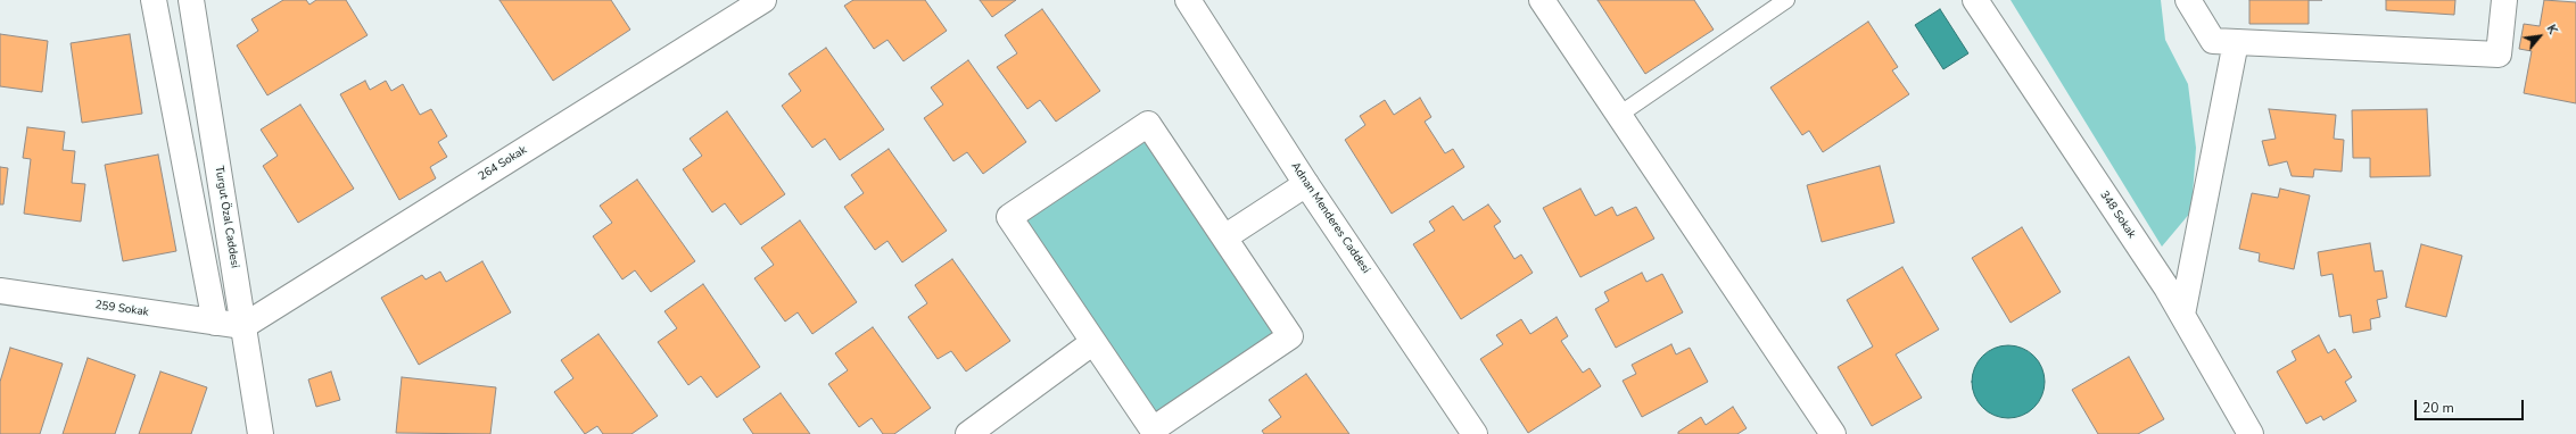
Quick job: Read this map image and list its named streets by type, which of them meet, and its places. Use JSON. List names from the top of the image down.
{
  "streets": {
    "street": [
      "264 Sokak",
      "348 Sokak",
      "Turgut Özal Caddesi",
      "Adnan Menderes Caddesi",
      "259 Sokak"
    ]
  },
  "crossings": [
    ["264 Sokak", "Turgut Özal Caddesi"],
    ["264 Sokak", "259 Sokak"],
    ["Turgut Özal Caddesi", "259 Sokak"]
  ],
  "scale_bar": "20 m",
  "north": "top right"
}
